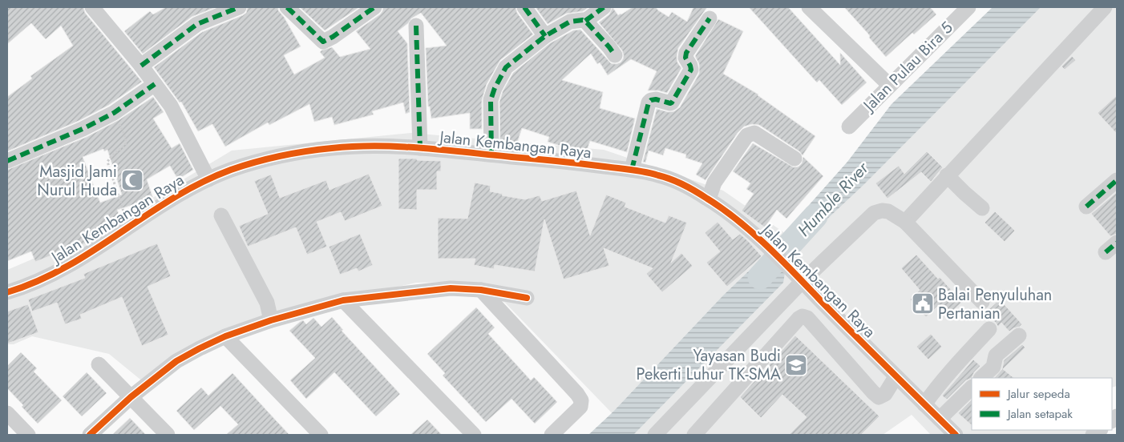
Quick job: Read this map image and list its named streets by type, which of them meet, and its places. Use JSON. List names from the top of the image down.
{
  "streets": {
    "street": ["Jalan Pulau Bira 5", "Jalan Kembangan Raya"]
  },
  "water": ["Humble River"],
  "places": {
    "mosque": ["Masjid Jami Nurul Huda"],
    "public building": ["Balai Penyuluhan Pertanian"],
    "school or university": ["Yayasan Budi Pekerti Luhur TK-SMA"]
  },
  "legend": ["Jalur sepeda", "Jalan setapak"]
}
